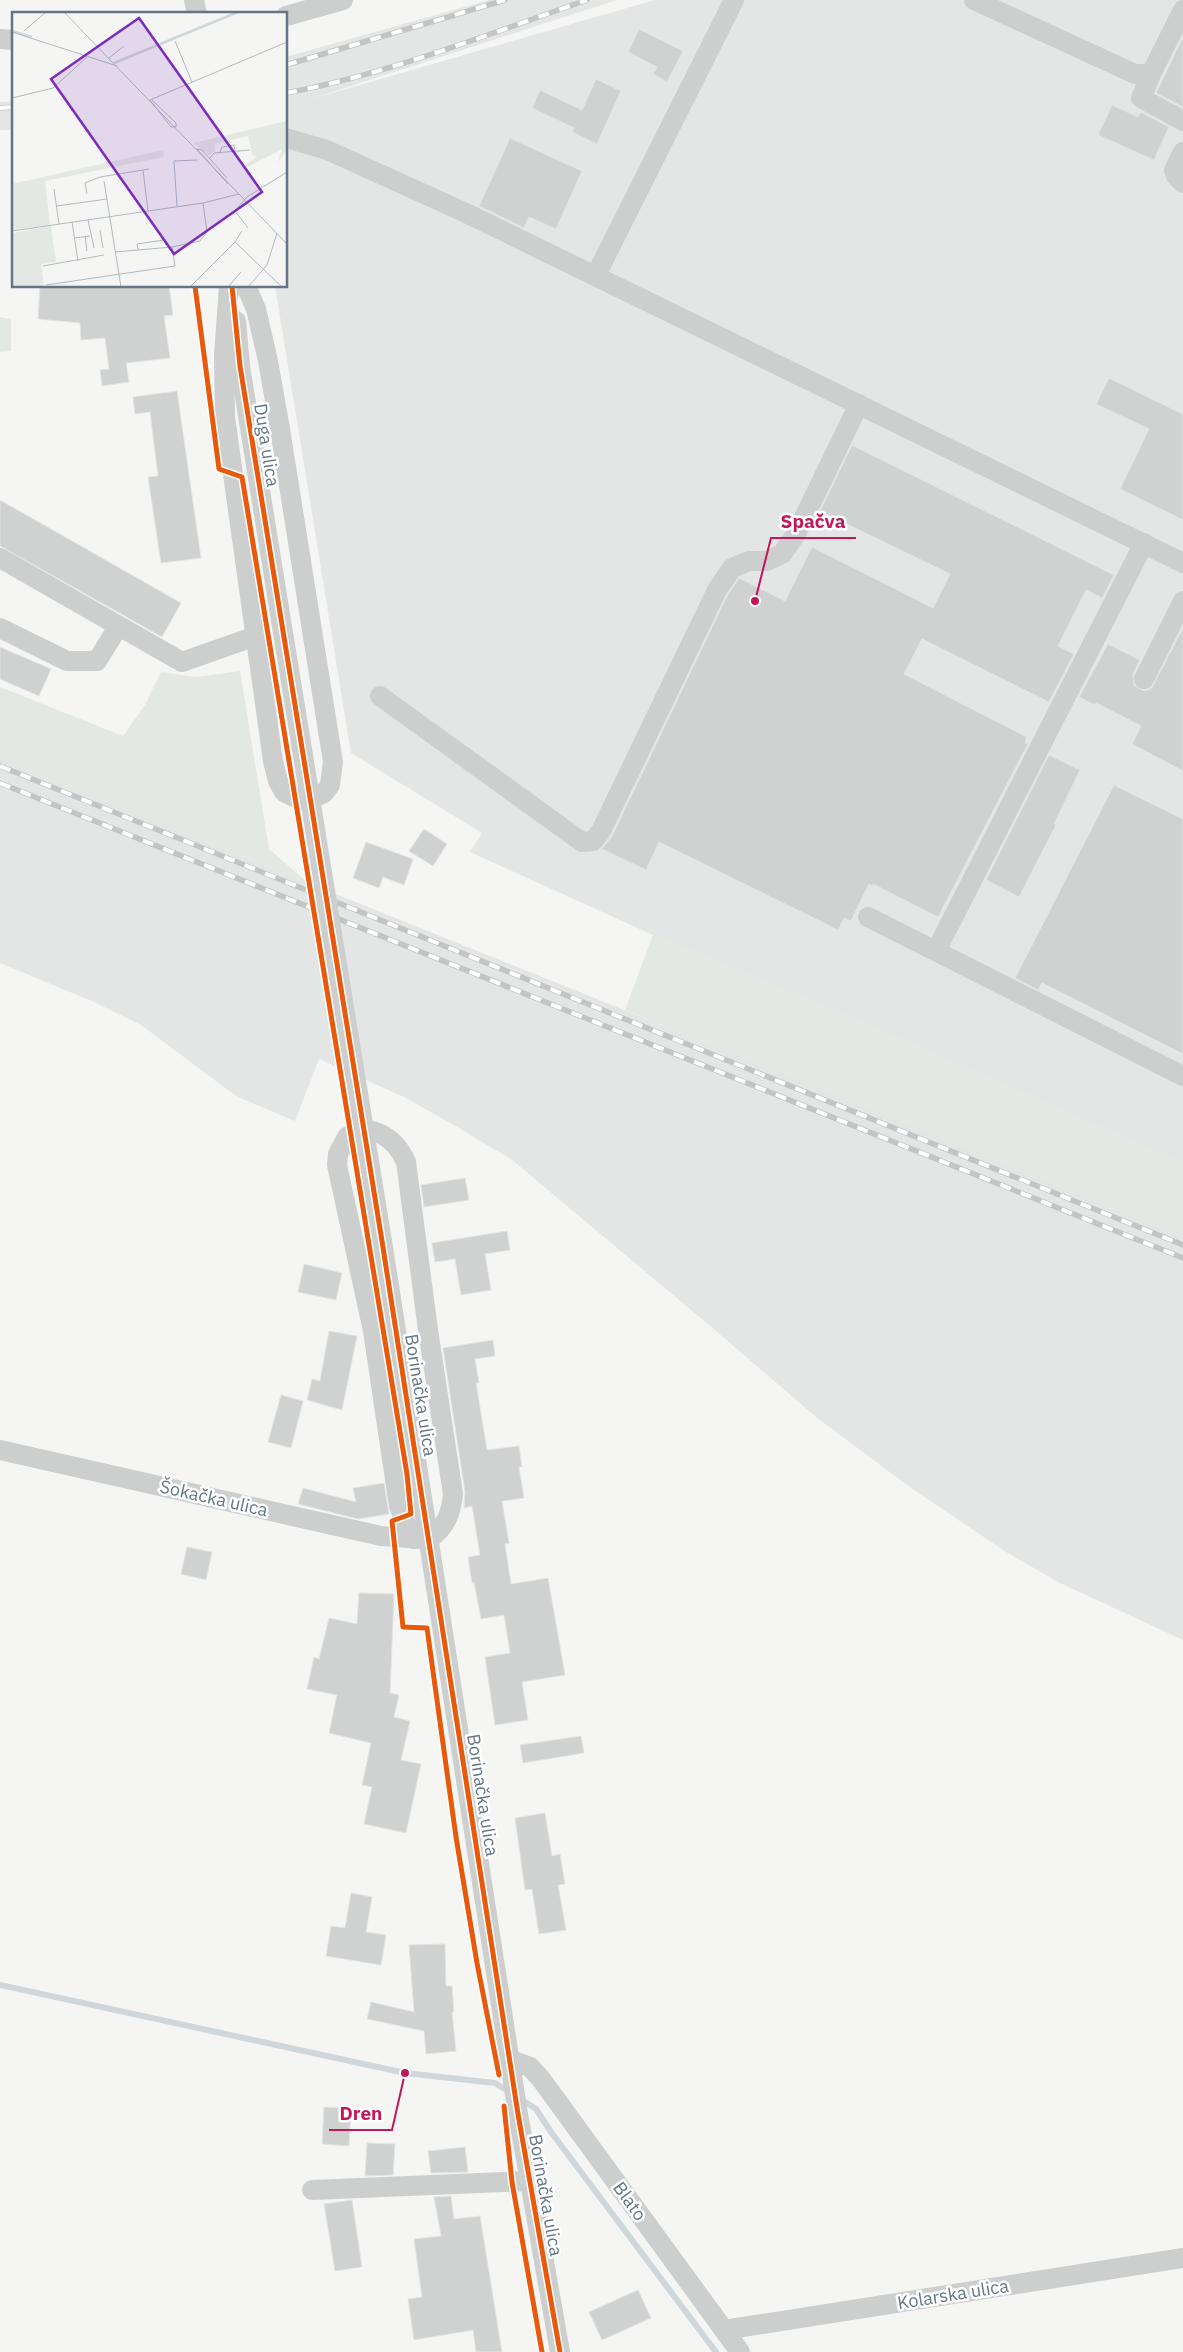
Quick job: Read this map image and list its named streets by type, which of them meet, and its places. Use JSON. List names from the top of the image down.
{
  "streets": {
    "street": [
      "Duga ulica",
      "Borinačka ulica",
      "Šokačka ulica",
      "Blato",
      "Kolarska ulica"
    ]
  },
  "crossings": [
    ["Duga ulica", "Borinačka ulica"],
    ["Borinačka ulica", "Šokačka ulica"],
    ["Borinačka ulica", "Blato"],
    ["Blato", "Kolarska ulica"]
  ],
  "places": ["Spačva", "Dren"]
}
